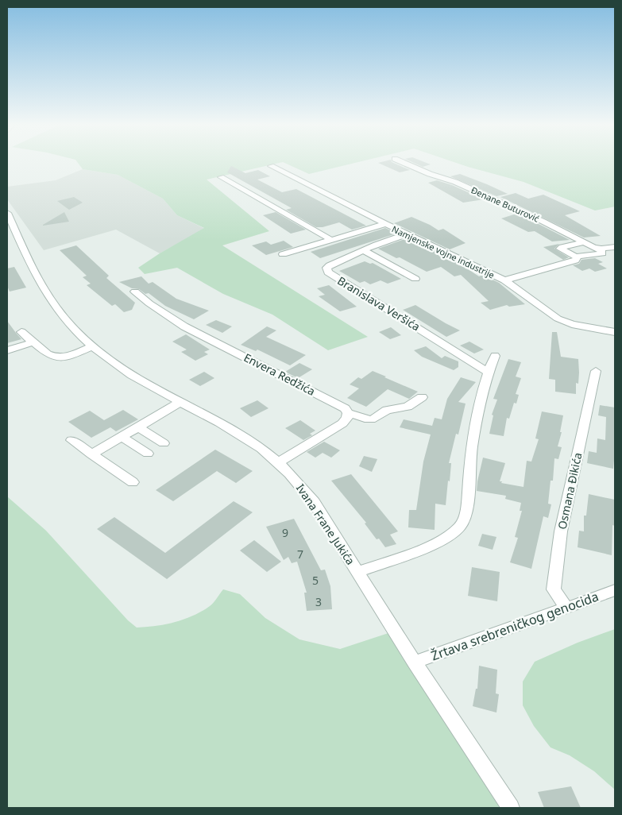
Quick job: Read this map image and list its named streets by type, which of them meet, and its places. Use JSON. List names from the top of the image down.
{
  "streets": {
    "street": [
      "Đenane Buturović",
      "Namjenske vojne industrije",
      "Branislava Veršića",
      "Envera Redžića",
      "Osmana Đikića",
      "Ivana Frane Jukića",
      "Žrtava srebreničkog genocida"
    ]
  },
  "crossings": [
    ["Namjenske vojne industrije", "Branislava Veršića"],
    ["Osmana Đikića", "Žrtava srebreničkog genocida"],
    ["Ivana Frane Jukića", "Žrtava srebreničkog genocida"]
  ],
  "house_numbers": [
    "9",
    "7",
    "5",
    "3"
  ]
}
